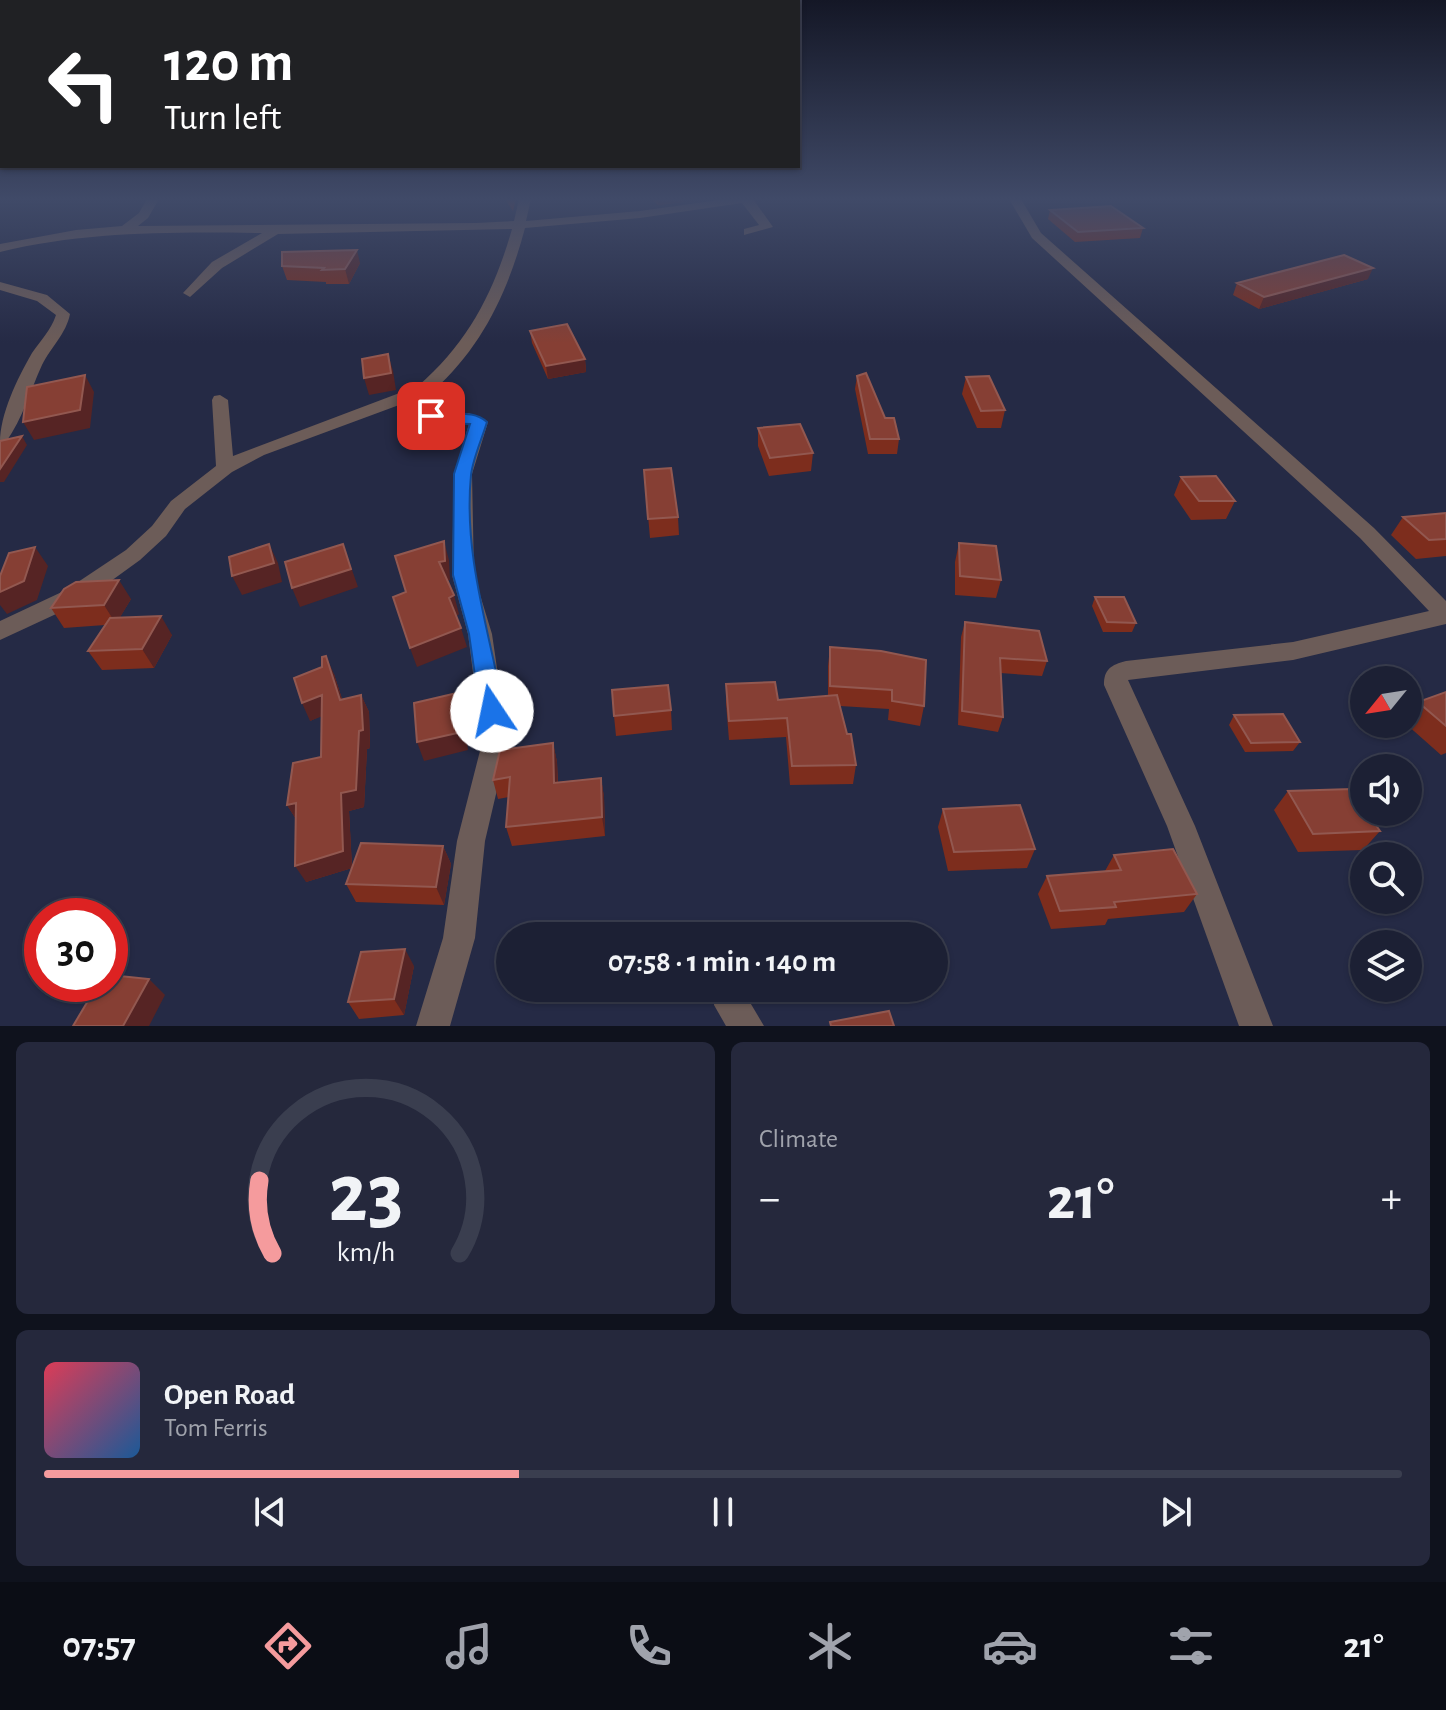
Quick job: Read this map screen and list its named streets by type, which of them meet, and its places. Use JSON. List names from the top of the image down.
{
  "north": "bottom left",
  "page": {
    "turn": ["120 m", "Turn left"],
    "limit": "30",
    "trip": "07:58 · 1 min · 140 m",
    "tile": "Climate",
    "heat": ["−", "21°", "+"],
    "song": ["Open Road", "Tom Ferris"],
    "tabs": ["07:57", "21°"],
    "gauge": ["23", "km/h"]
  }
}
